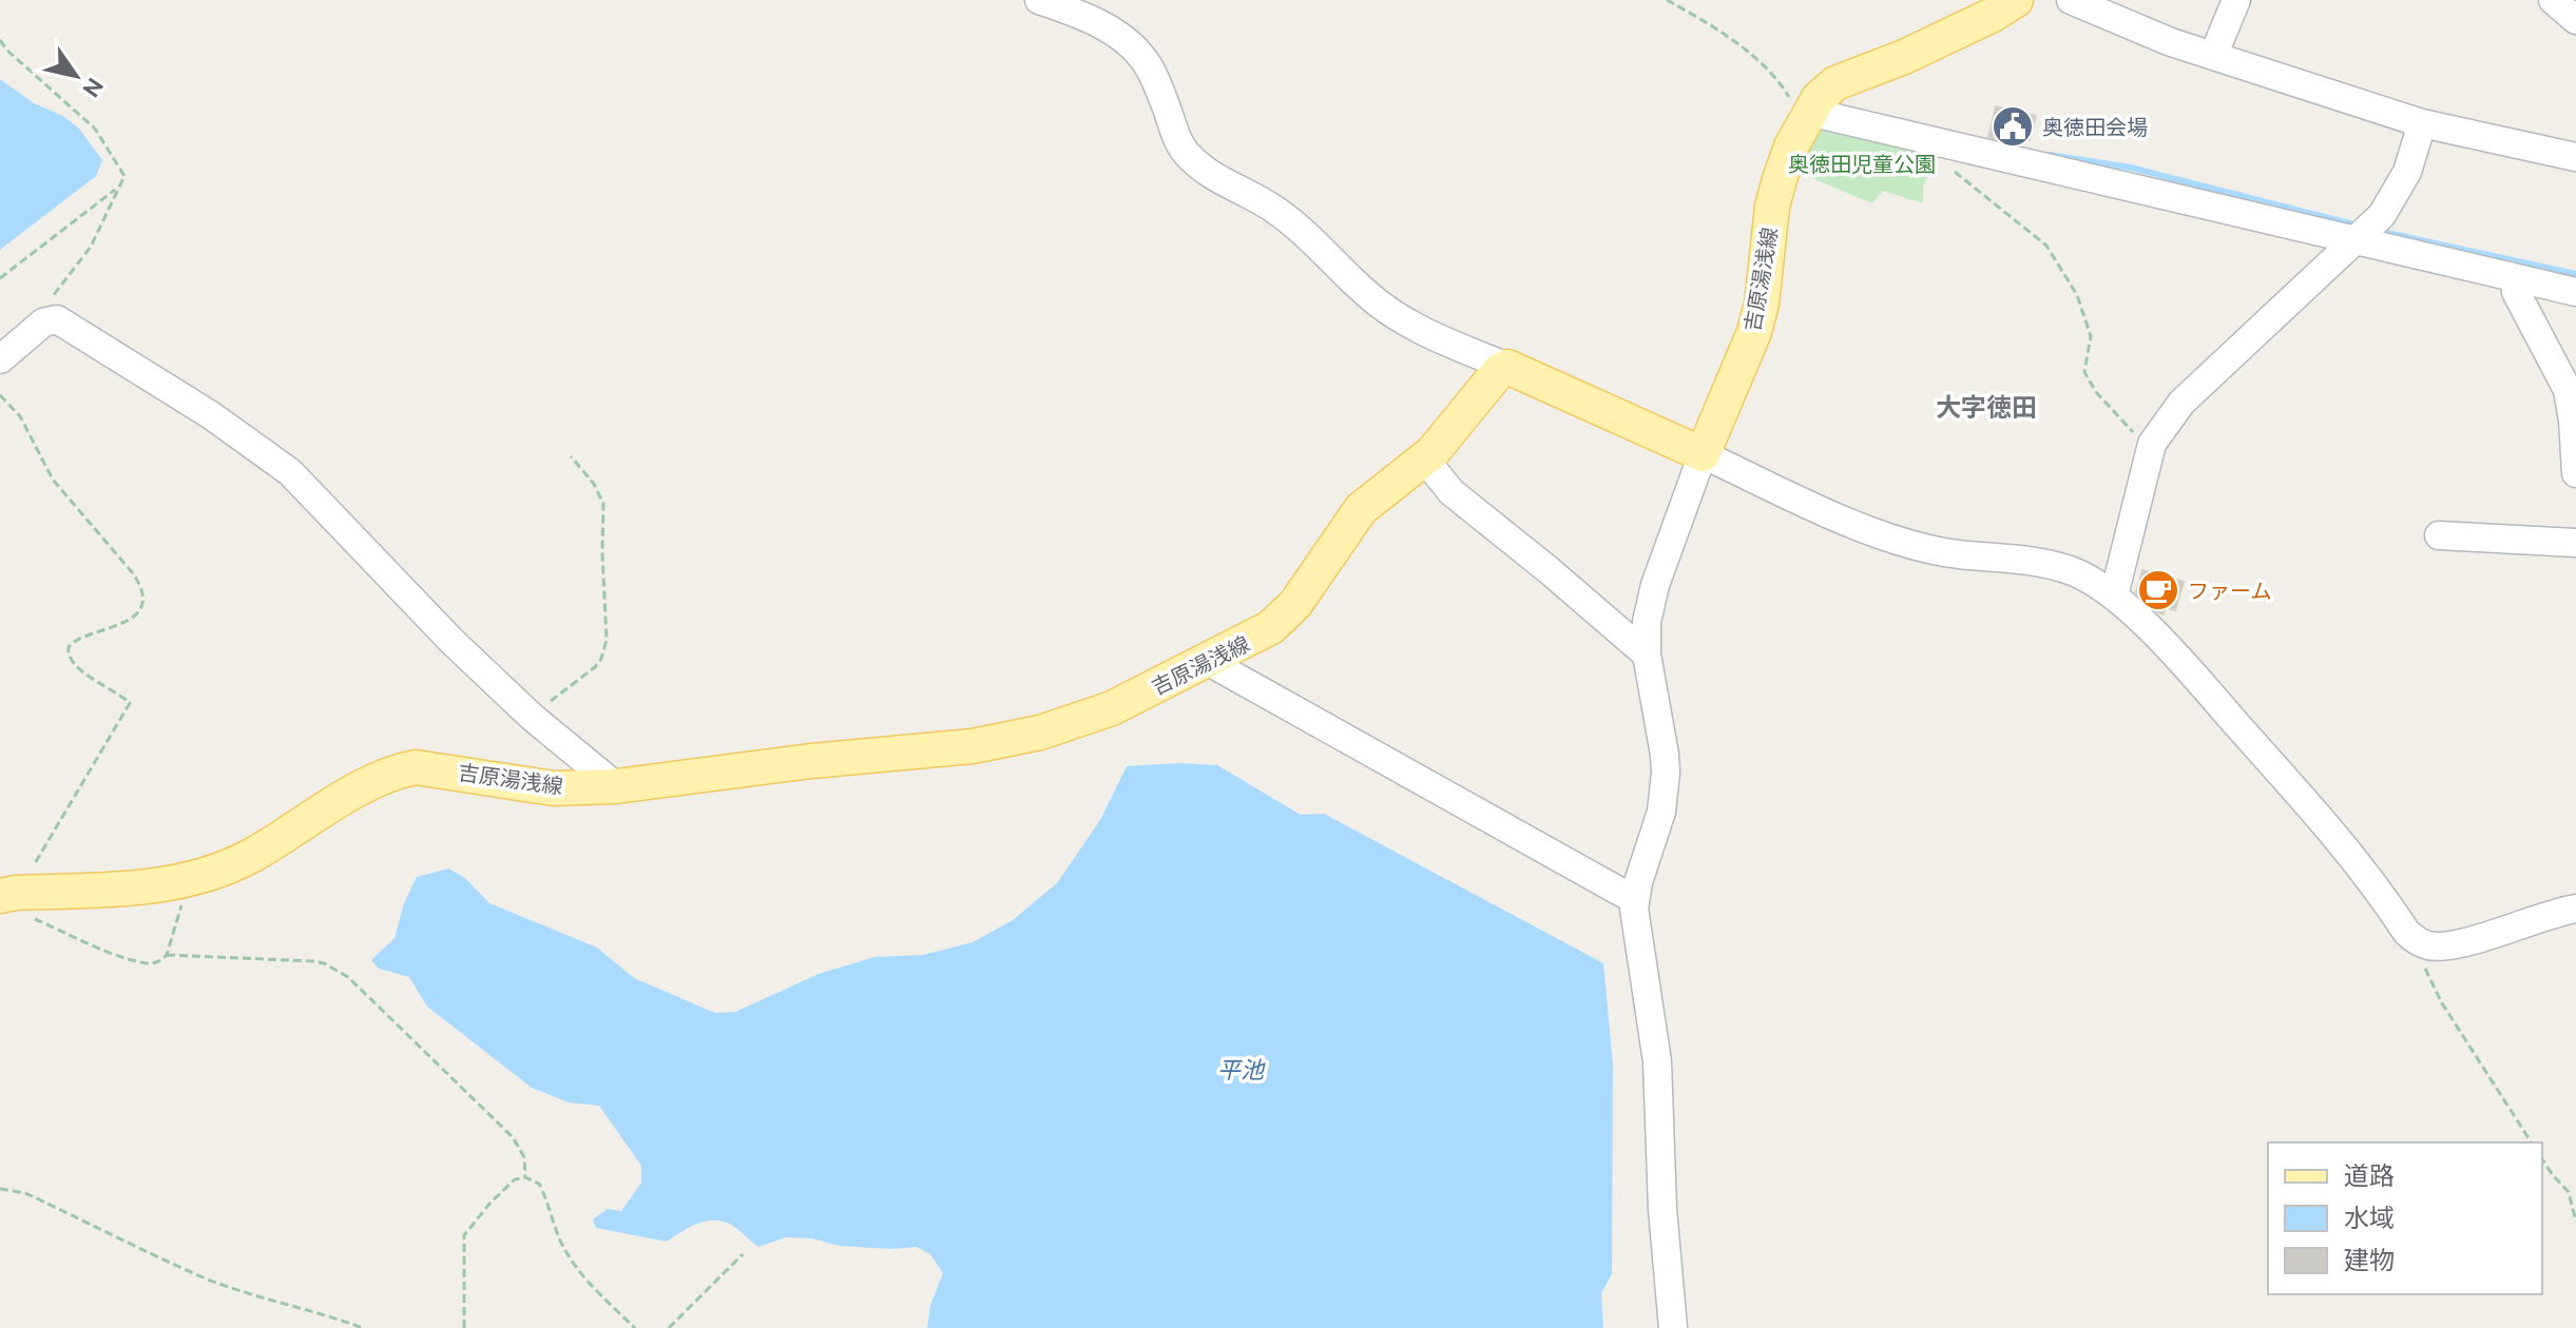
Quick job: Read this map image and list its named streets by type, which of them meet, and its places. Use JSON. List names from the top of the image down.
{
  "streets": {
    "main road": ["吉原湯浅線"]
  },
  "districts": ["大字徳田"],
  "water": ["平池"],
  "parks": ["奥徳田児童公園"],
  "places": {
    "public building": ["奥徳田会場"],
    "cafe": ["ファーム"]
  },
  "legend": ["道路", "水域", "建物"],
  "north": "bottom right"
}
